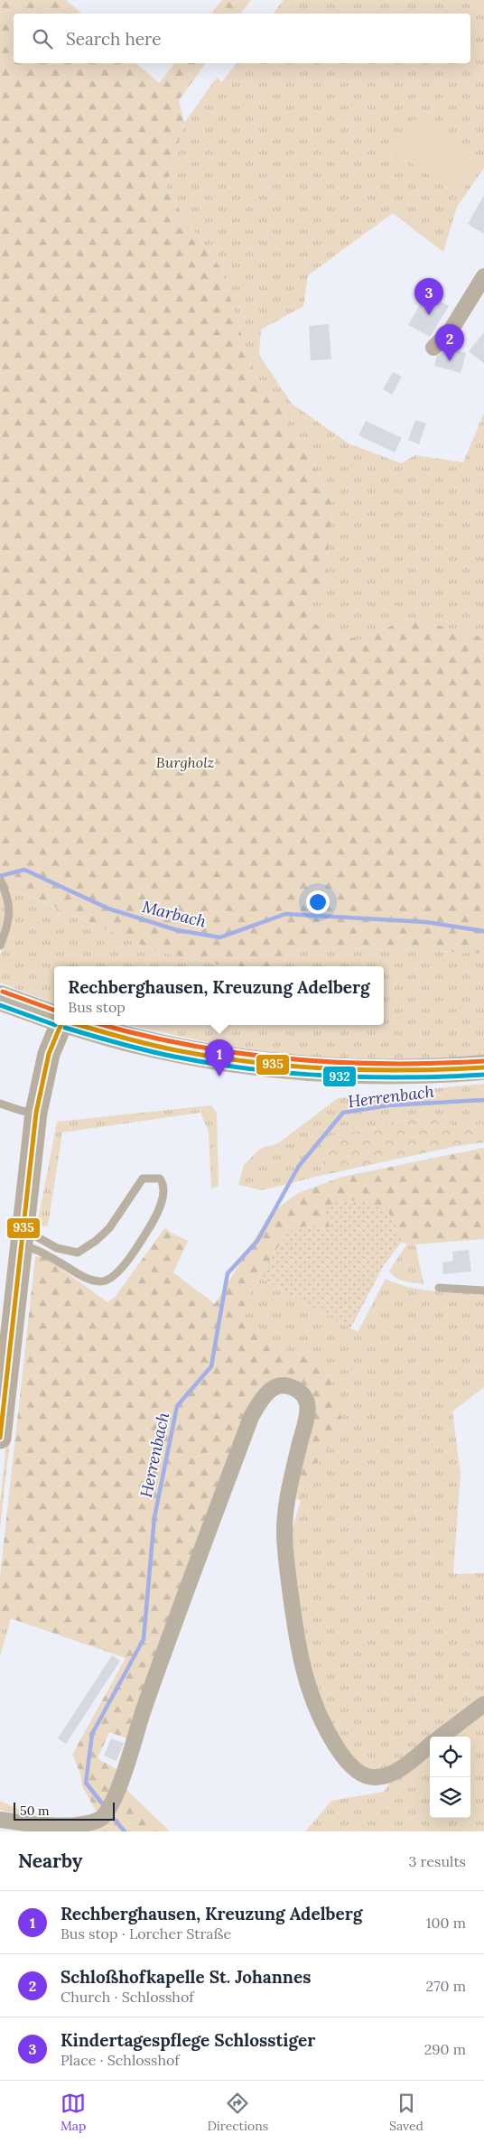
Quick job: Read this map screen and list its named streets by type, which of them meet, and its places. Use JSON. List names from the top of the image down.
{
  "water": ["Marbach", "Herrenbach"],
  "parks": ["Burgholz"],
  "lines": ["transit line 932", "transit line 935"],
  "scale_bar": "50 m",
  "page": {
    "search": "Search here",
    "pins": ["3", "2", "1"],
    "popup": ["Rechberghausen, Kreuzung Adelberg", "Bus stop"],
    "scale": "50 m",
    "heading": ["Nearby", "3 results"],
    "list": [
      {
        "mark": "1",
        "name": "Rechberghausen, Kreuzung Adelberg",
        "note": "Bus stop · Lorcher Straße",
        "value": "100 m"
      },
      {
        "mark": "2",
        "name": "Schloßhofkapelle St. Johannes",
        "note": "Church · Schlosshof",
        "value": "270 m"
      },
      {
        "mark": "3",
        "name": "Kindertagespflege Schlosstiger",
        "note": "Place · Schlosshof",
        "value": "290 m"
      }
    ],
    "nav": ["Map", "Directions", "Saved"]
  }
}
